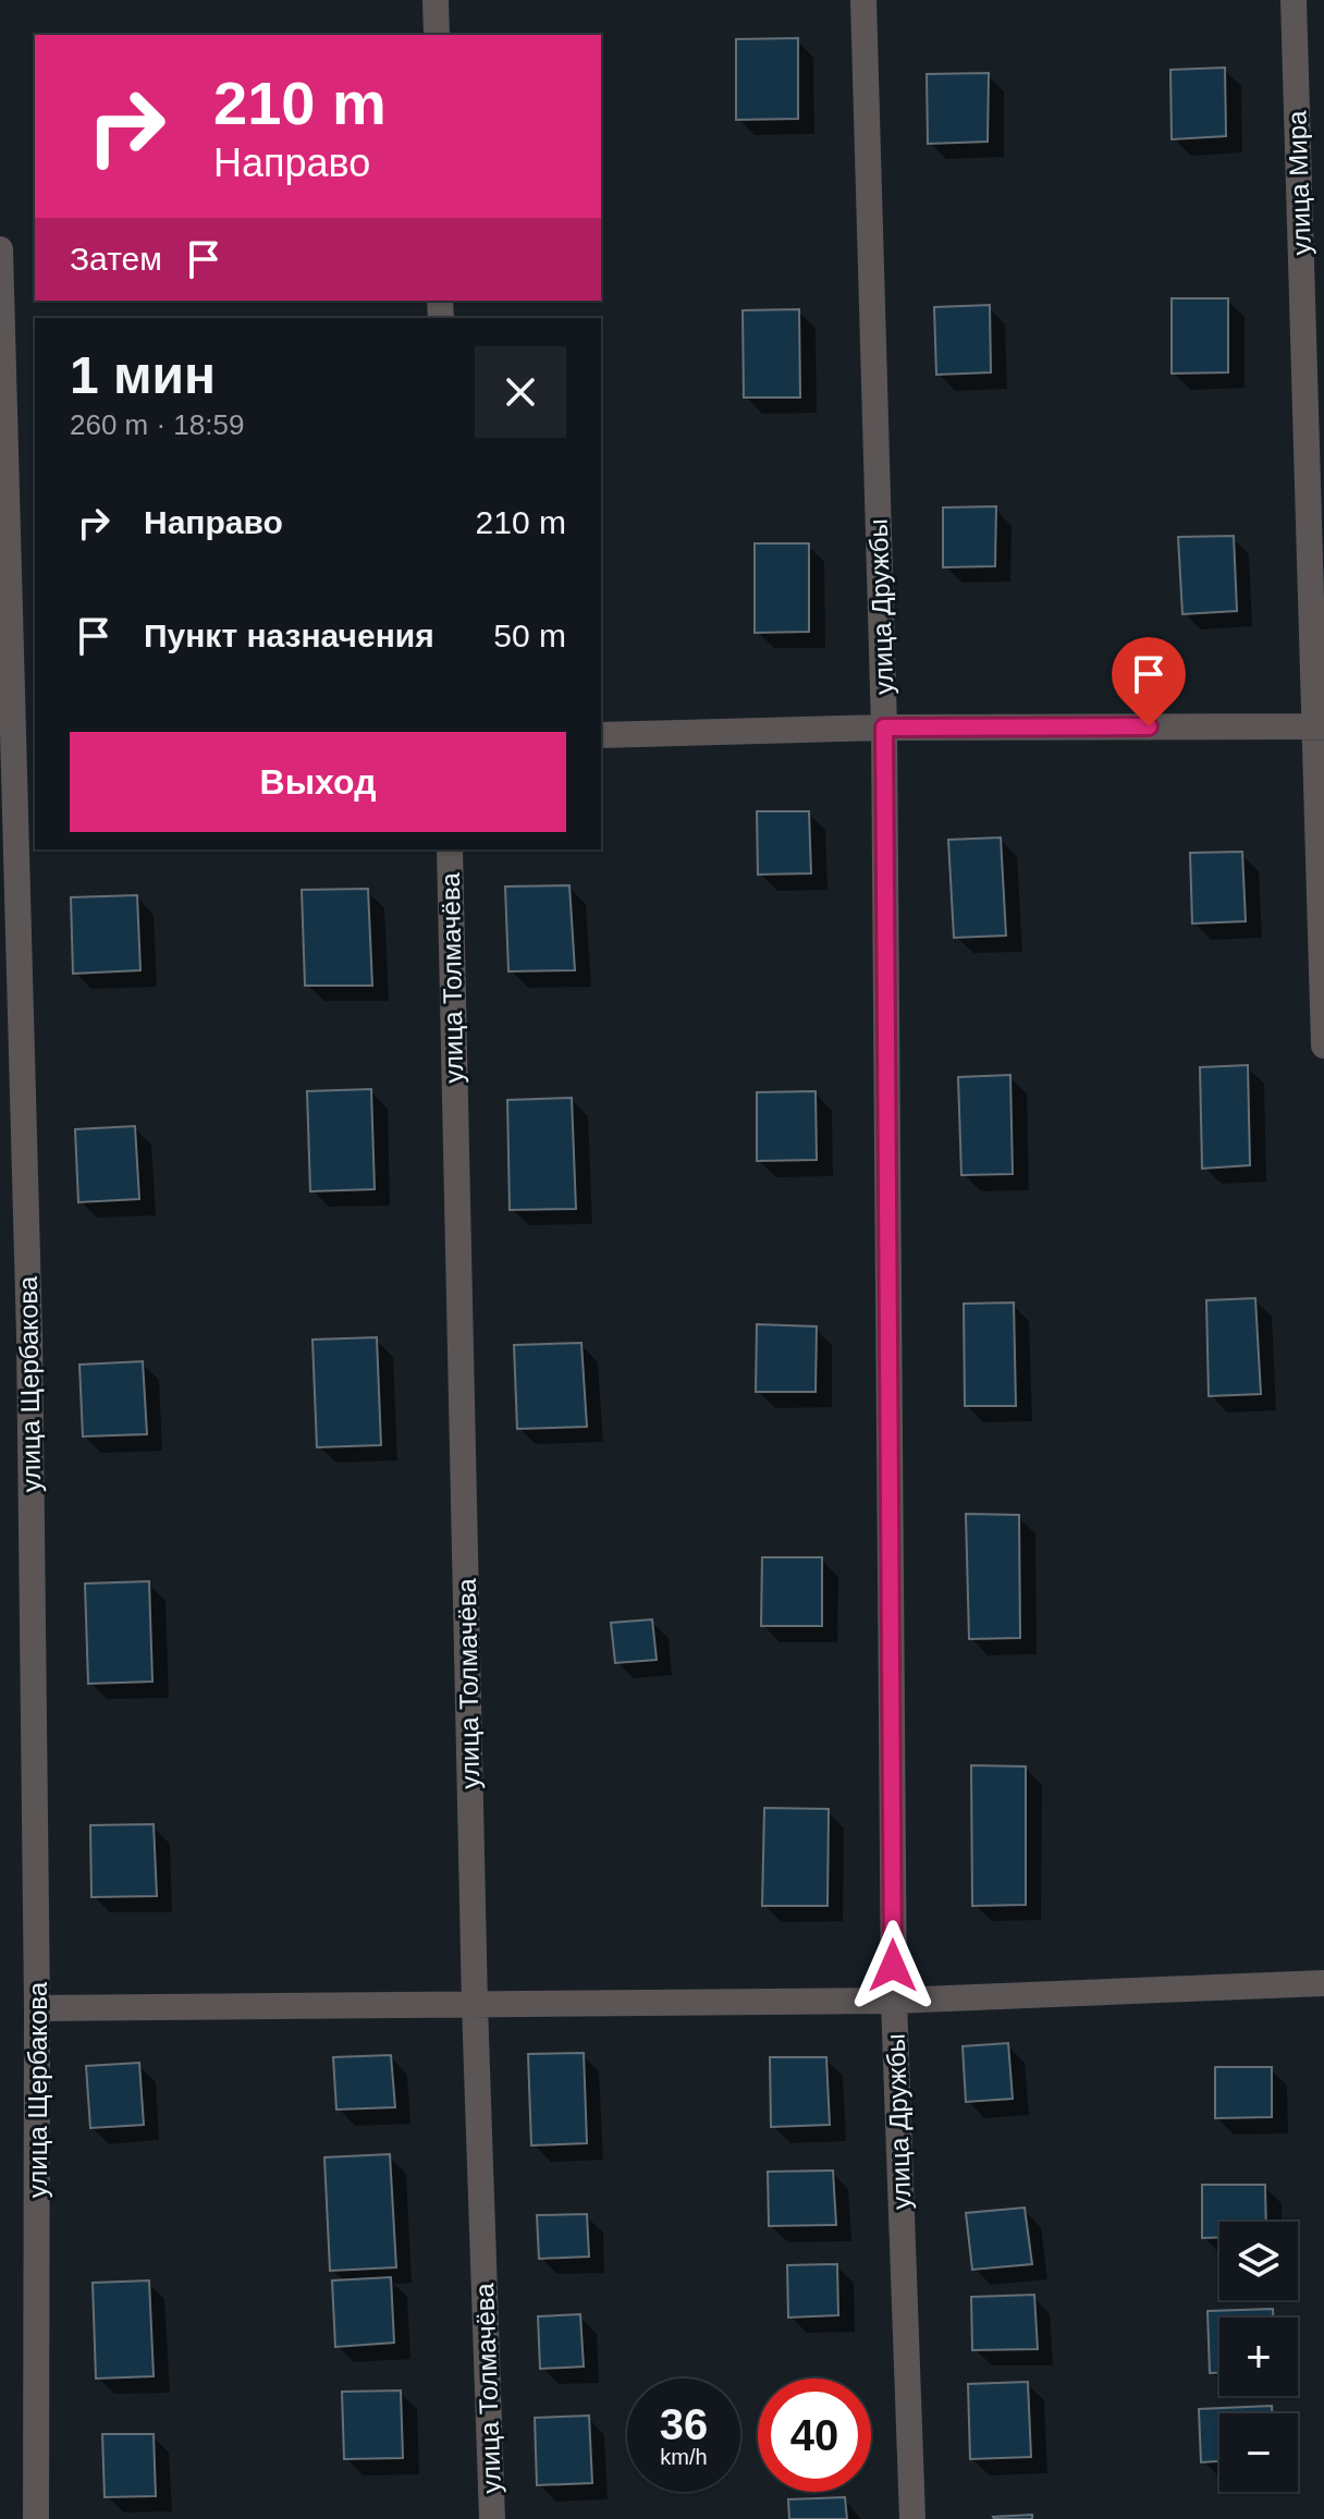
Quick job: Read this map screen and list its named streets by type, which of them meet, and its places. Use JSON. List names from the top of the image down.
{
  "streets": {
    "street": [
      "улица Мира",
      "улица Дружбы",
      "улица Толмачёва",
      "улица Щербакова"
    ]
  },
  "page": {
    "turn": ["210 m", "Направо"],
    "then": "Затем",
    "heading": ["1 мин", "260 m · 18:59"],
    "list": [
      {
        "name": "Направо",
        "value": "210 m"
      },
      {
        "name": "Пункт назначения",
        "value": "50 m"
      }
    ],
    "buttons": "Выход",
    "map_buttons": ["+", "−"],
    "speed": "36 km/h",
    "limit": "40"
  }
}
